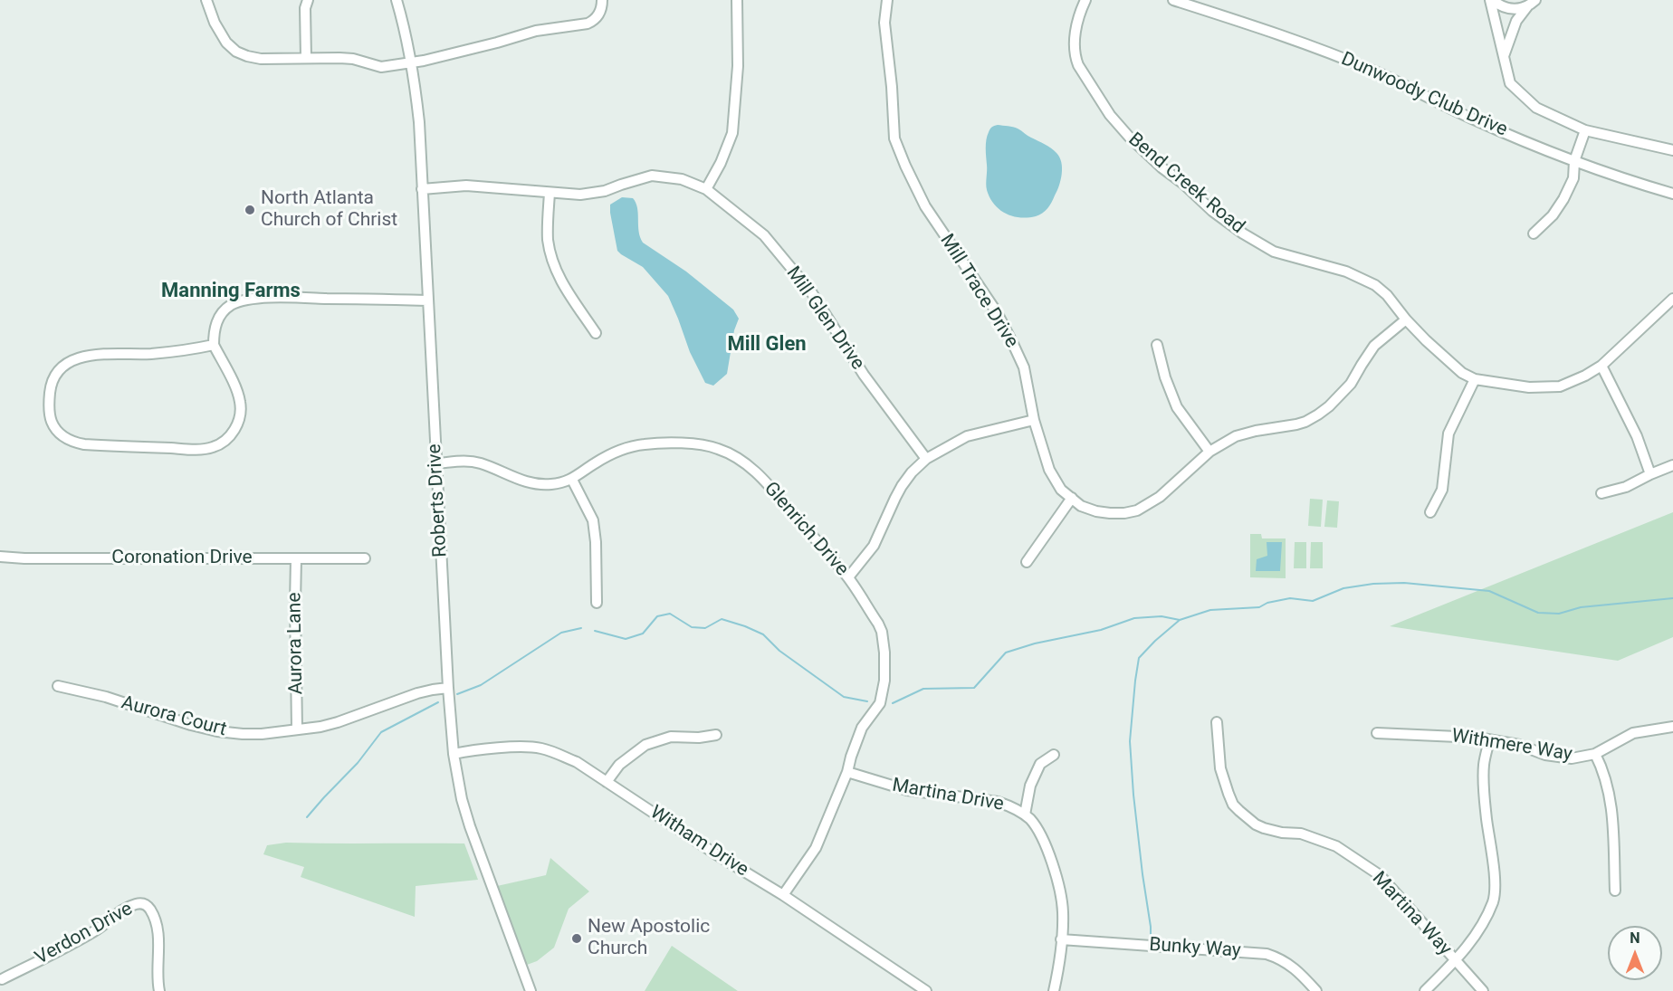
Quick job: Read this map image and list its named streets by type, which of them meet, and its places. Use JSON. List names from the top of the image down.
{
  "streets": {
    "street": [
      "Dunwoody Club Drive",
      "Bend Creek Road",
      "Mill Trace Drive",
      "Mill Glen Drive",
      "Roberts Drive",
      "Glenrich Drive",
      "Coronation Drive",
      "Aurora Lane",
      "Aurora Court",
      "Withmere Way",
      "Martina Drive",
      "Witham Drive",
      "Martina Way",
      "Verdon Drive",
      "Bunky Way"
    ]
  },
  "crossings": [
    ["Bend Creek Road", "Mill Trace Drive"],
    ["Mill Glen Drive", "Roberts Drive"],
    ["Roberts Drive", "Glenrich Drive"],
    ["Roberts Drive", "Aurora Court"],
    ["Roberts Drive", "Witham Drive"],
    ["Glenrich Drive", "Martina Drive"],
    ["Glenrich Drive", "Witham Drive"],
    ["Coronation Drive", "Aurora Lane"],
    ["Aurora Lane", "Aurora Court"],
    ["Martina Drive", "Bunky Way"]
  ],
  "districts": ["Manning Farms", "Mill Glen"],
  "places": ["North Atlanta Church of Christ", "New Apostolic Church"],
  "north": "top"
}
